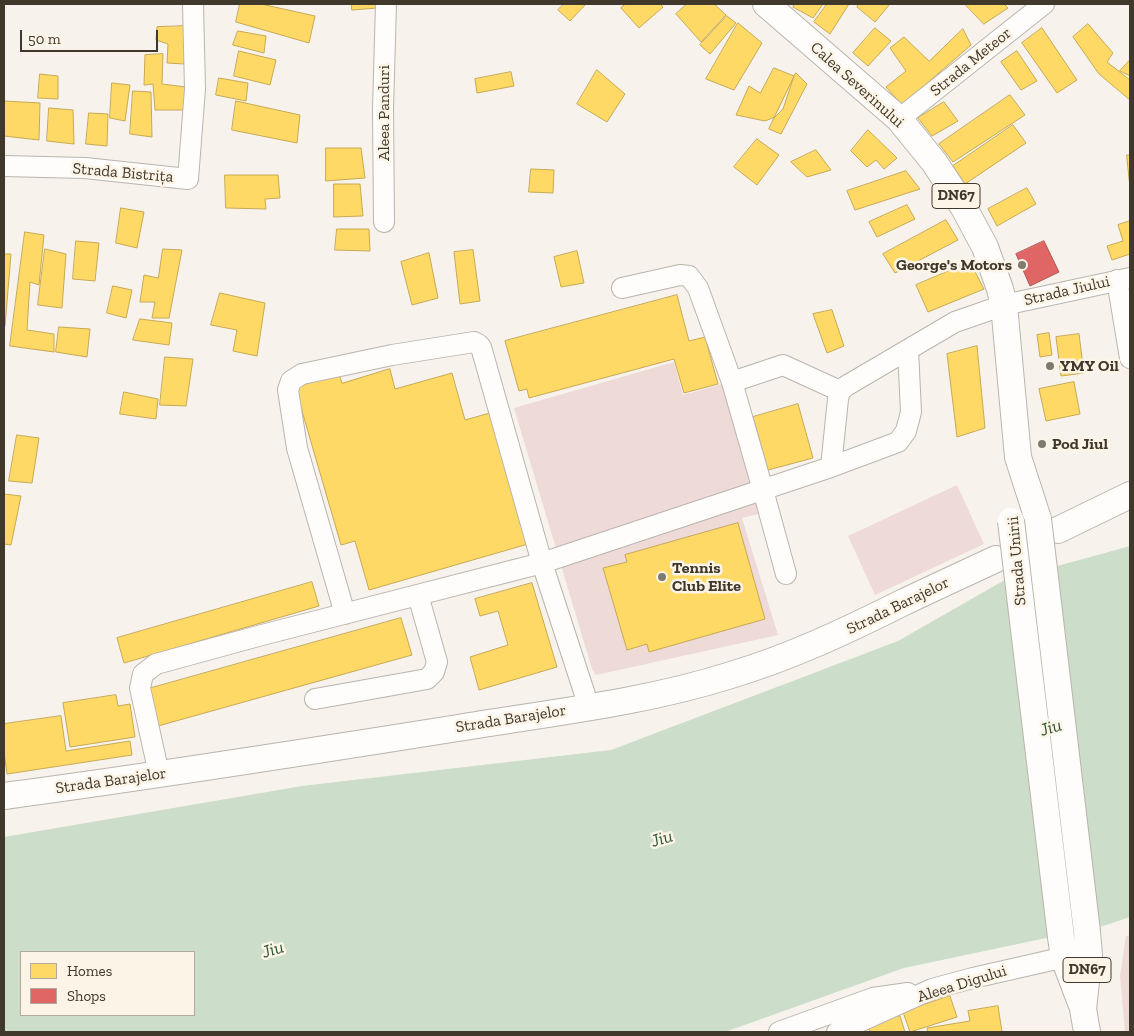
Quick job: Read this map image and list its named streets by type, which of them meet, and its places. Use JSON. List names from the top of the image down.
{
  "streets": {
    "main road": [
      "Calea Severinului",
      "DN67",
      "Strada Unirii",
      "Strada Barajelor"
    ],
    "street": [
      "Strada Meteor",
      "Aleea Panduri",
      "Strada Bistrița",
      "Strada Jiului",
      "Aleea Digului"
    ]
  },
  "crossings": [
    ["Strada Meteor", "Calea Severinului"],
    ["Calea Severinului", "Strada Jiului"],
    ["Calea Severinului", "Strada Unirii"],
    ["Strada Unirii", "Aleea Digului"]
  ],
  "water": ["Jiu"],
  "places": [
    "George's Motors",
    "YMY Oil",
    "Pod Jiul",
    "Tennis Club Elite"
  ],
  "legend": ["Homes", "Shops"],
  "scale_bar": "50 m"
}
